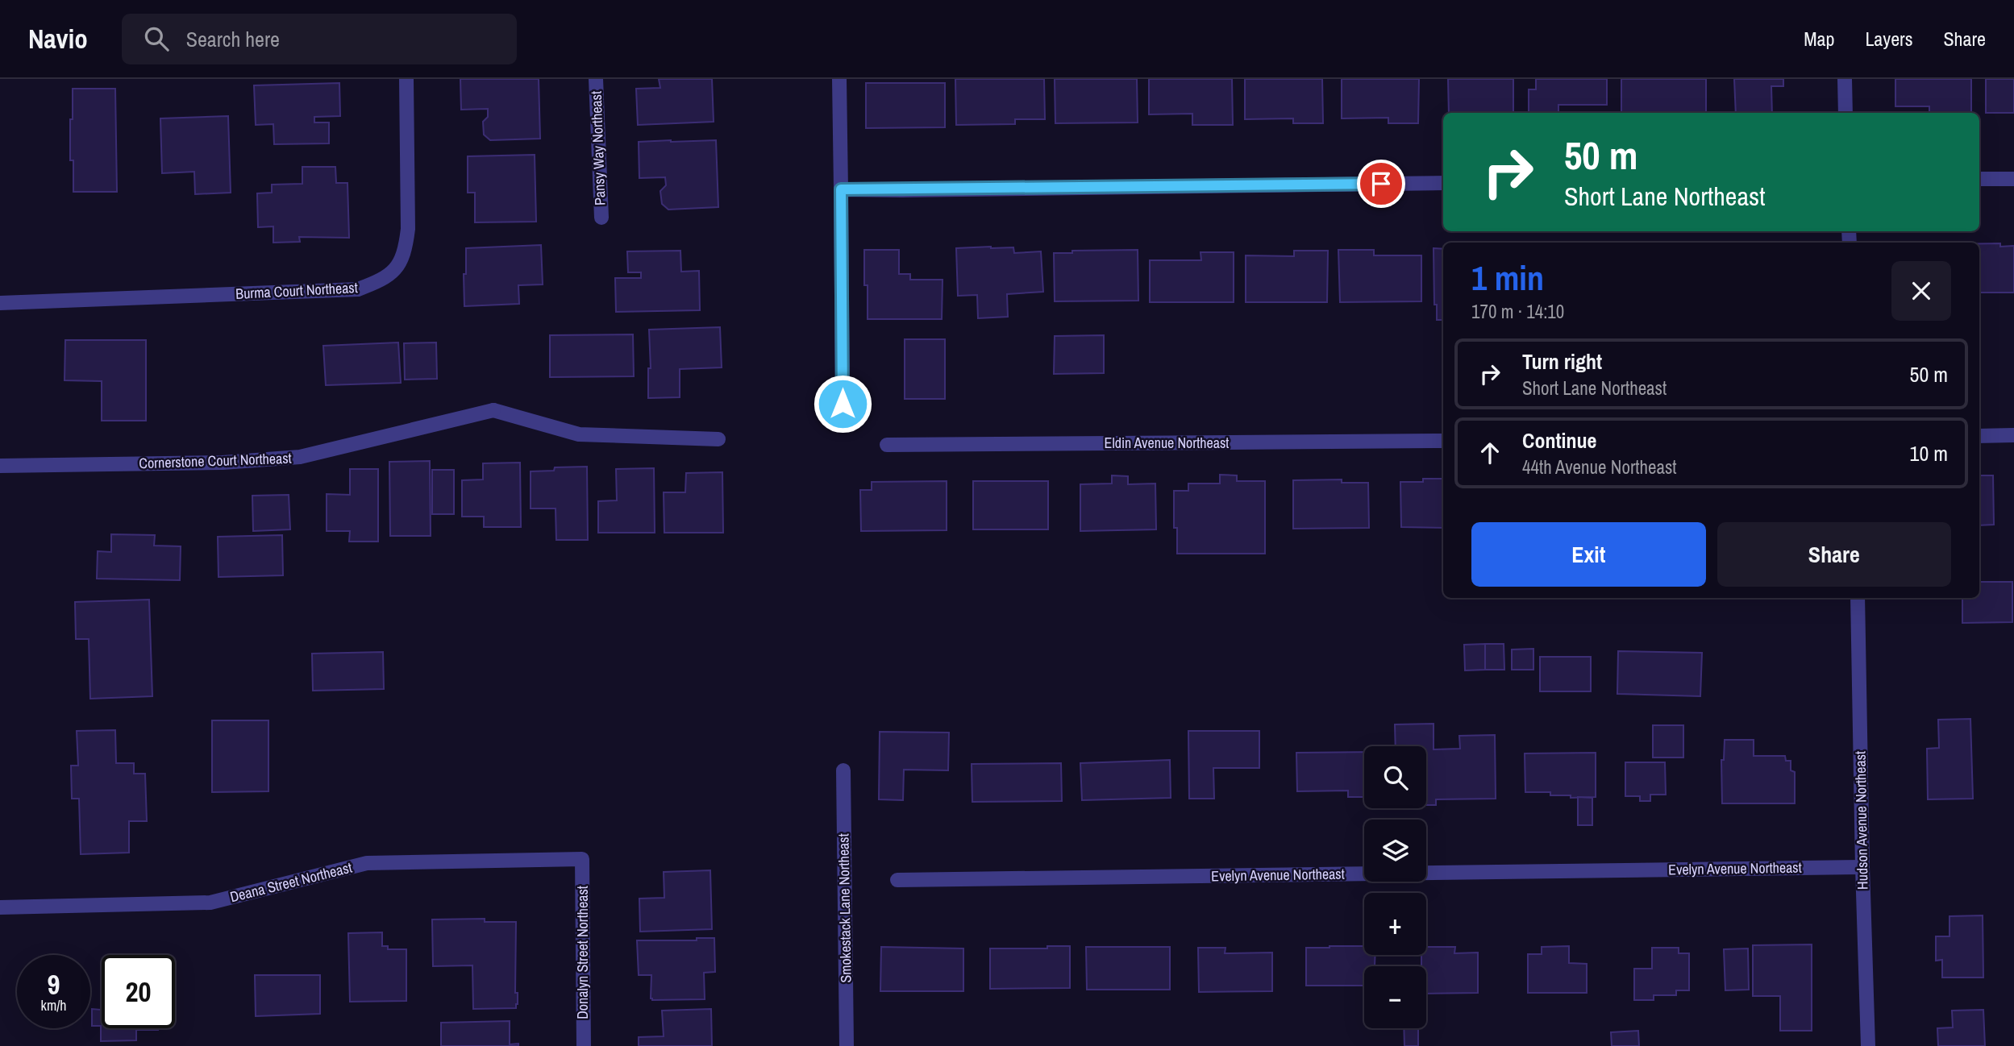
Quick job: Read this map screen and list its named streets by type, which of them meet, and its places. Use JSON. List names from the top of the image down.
{
  "streets": {
    "street": [
      "Pansy Way Northeast",
      "Burma Court Northeast",
      "Eldin Avenue Northeast",
      "Cornerstone Court Northeast",
      "Hudson Avenue Northeast",
      "Evelyn Avenue Northeast",
      "Deana Street Northeast",
      "Smokestack Lane Northeast",
      "Donalyn Street Northeast"
    ]
  },
  "crossings": [
    ["Hudson Avenue Northeast", "Evelyn Avenue Northeast"],
    ["Deana Street Northeast", "Donalyn Street Northeast"]
  ],
  "page": {
    "header": "Navio",
    "search": "Search here",
    "nav": ["Map", "Layers", "Share"],
    "turn": ["50 m", "Short Lane Northeast"],
    "heading": ["1 min", "170 m · 14:10"],
    "list": [
      {
        "name": "Turn right",
        "note": "Short Lane Northeast",
        "value": "50 m"
      },
      {
        "name": "Continue",
        "note": "44th Avenue Northeast",
        "value": "10 m"
      }
    ],
    "buttons": ["Exit", "Share"],
    "map_buttons": ["+", "−"],
    "speed": "9 km/h",
    "limit": "20"
  }
}
